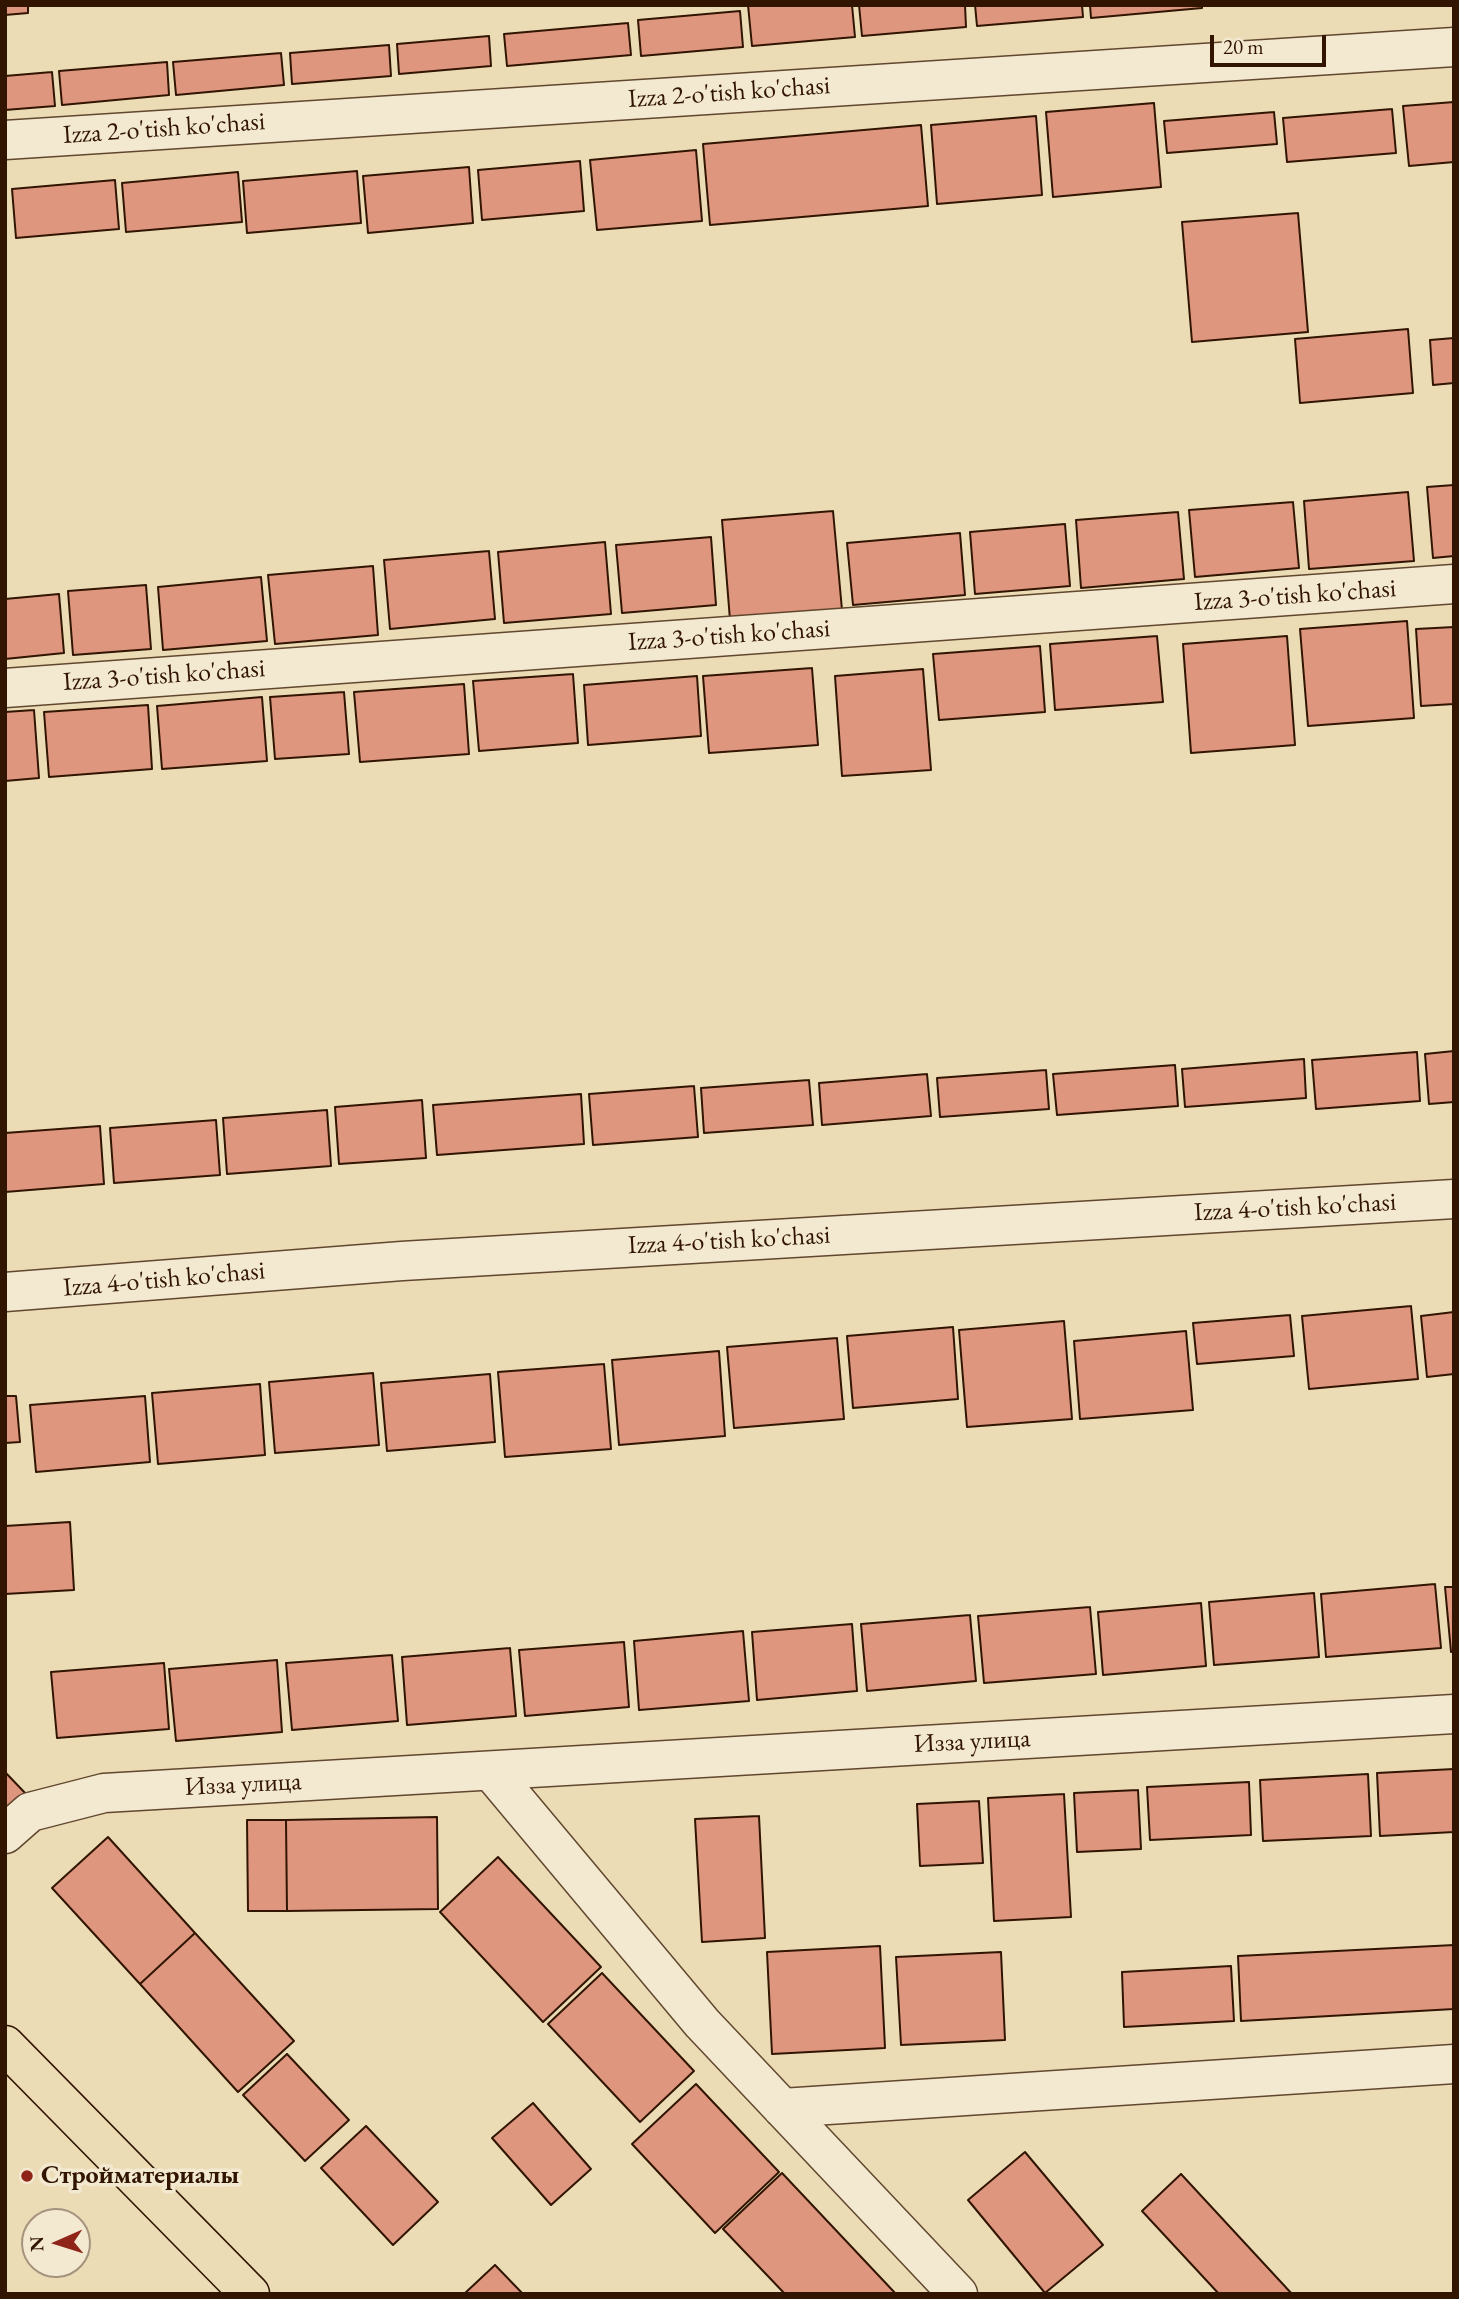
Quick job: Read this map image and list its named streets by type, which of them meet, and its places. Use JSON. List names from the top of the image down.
{
  "streets": {
    "street": [
      "Izza 2-o'tish ko'chasi",
      "Izza 3-o'tish ko'chasi",
      "Izza 4-o'tish ko'chasi",
      "Изза улица"
    ]
  },
  "places": ["Стройматериалы"],
  "scale_bar": "20 m",
  "north": "left"
}
